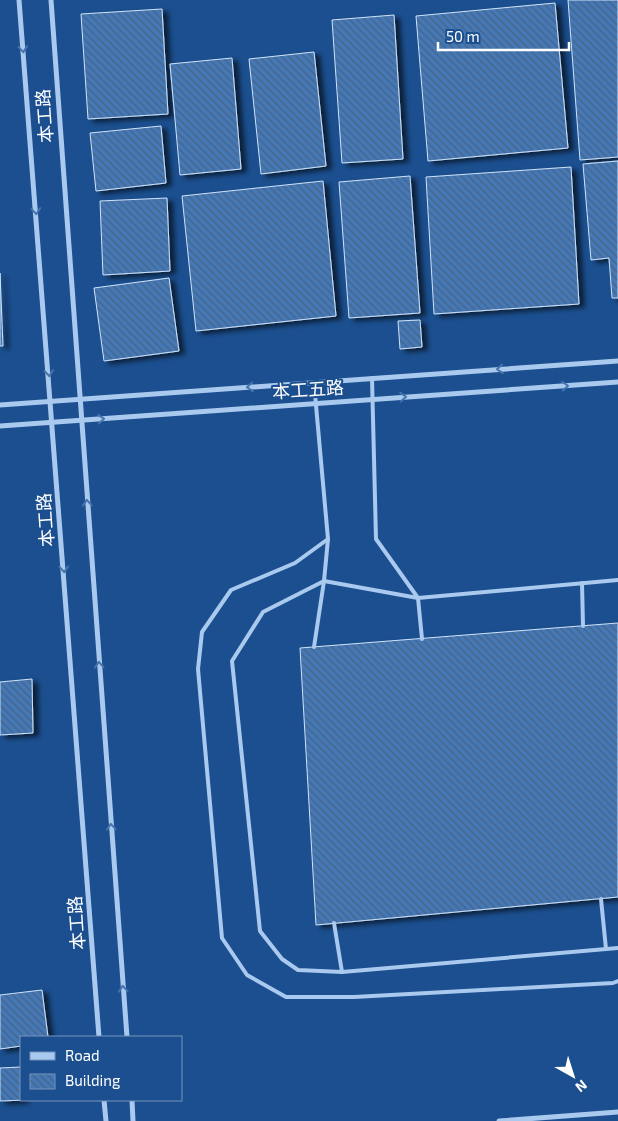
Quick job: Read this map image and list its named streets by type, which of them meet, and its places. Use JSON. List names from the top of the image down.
{
  "streets": {
    "street": ["本工路", "本工五路"]
  },
  "crossings": [
    ["本工路", "本工五路"]
  ],
  "legend": ["Road", "Building"],
  "scale_bar": "50 m",
  "north": "bottom right"
}
